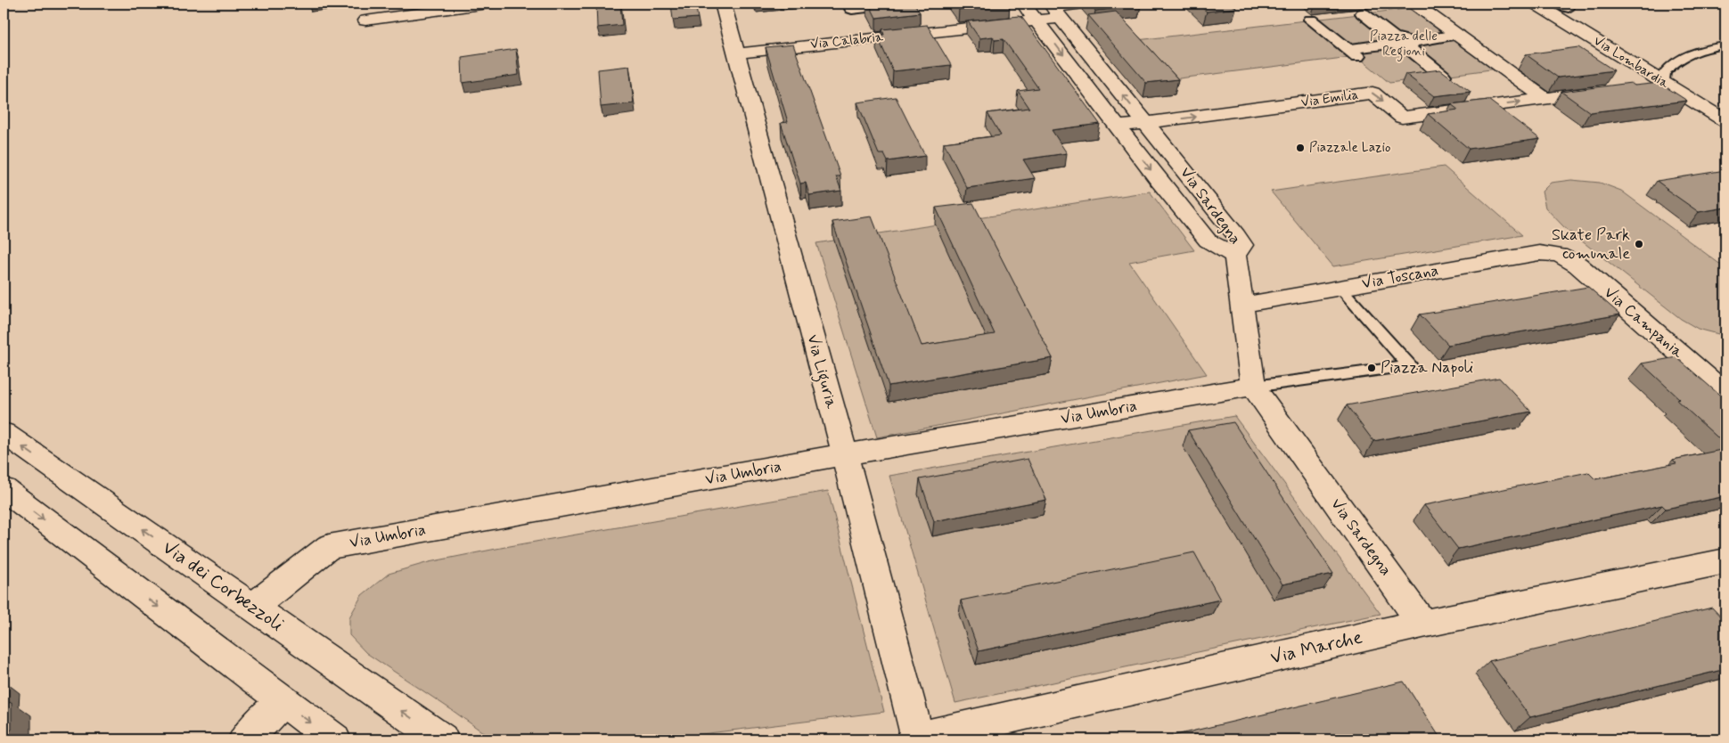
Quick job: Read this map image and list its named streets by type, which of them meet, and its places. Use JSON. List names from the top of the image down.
{
  "streets": {
    "street": [
      "Via Calabria",
      "Via Lombardia",
      "Via Emilia",
      "Via Sardegna",
      "Via Toscana",
      "Via Campania",
      "Via Liguria",
      "Via Umbria",
      "Via dei Corbezzoli",
      "Via Marche"
    ]
  },
  "crossings": [
    ["Via Calabria", "Via Sardegna"],
    ["Via Calabria", "Via Liguria"],
    ["Via Emilia", "Via Sardegna"],
    ["Via Sardegna", "Via Umbria"],
    ["Via Sardegna", "Via Marche"],
    ["Via Toscana", "Via Campania"],
    ["Via Liguria", "Via Umbria"],
    ["Via Liguria", "Via Marche"],
    ["Via Umbria", "Via dei Corbezzoli"]
  ],
  "one_way": ["Via Emilia"],
  "parks": ["Piazza delle Regioni"],
  "places": ["Piazzale Lazio", "Skate Park comunale", "Piazza Napoli"]
}
